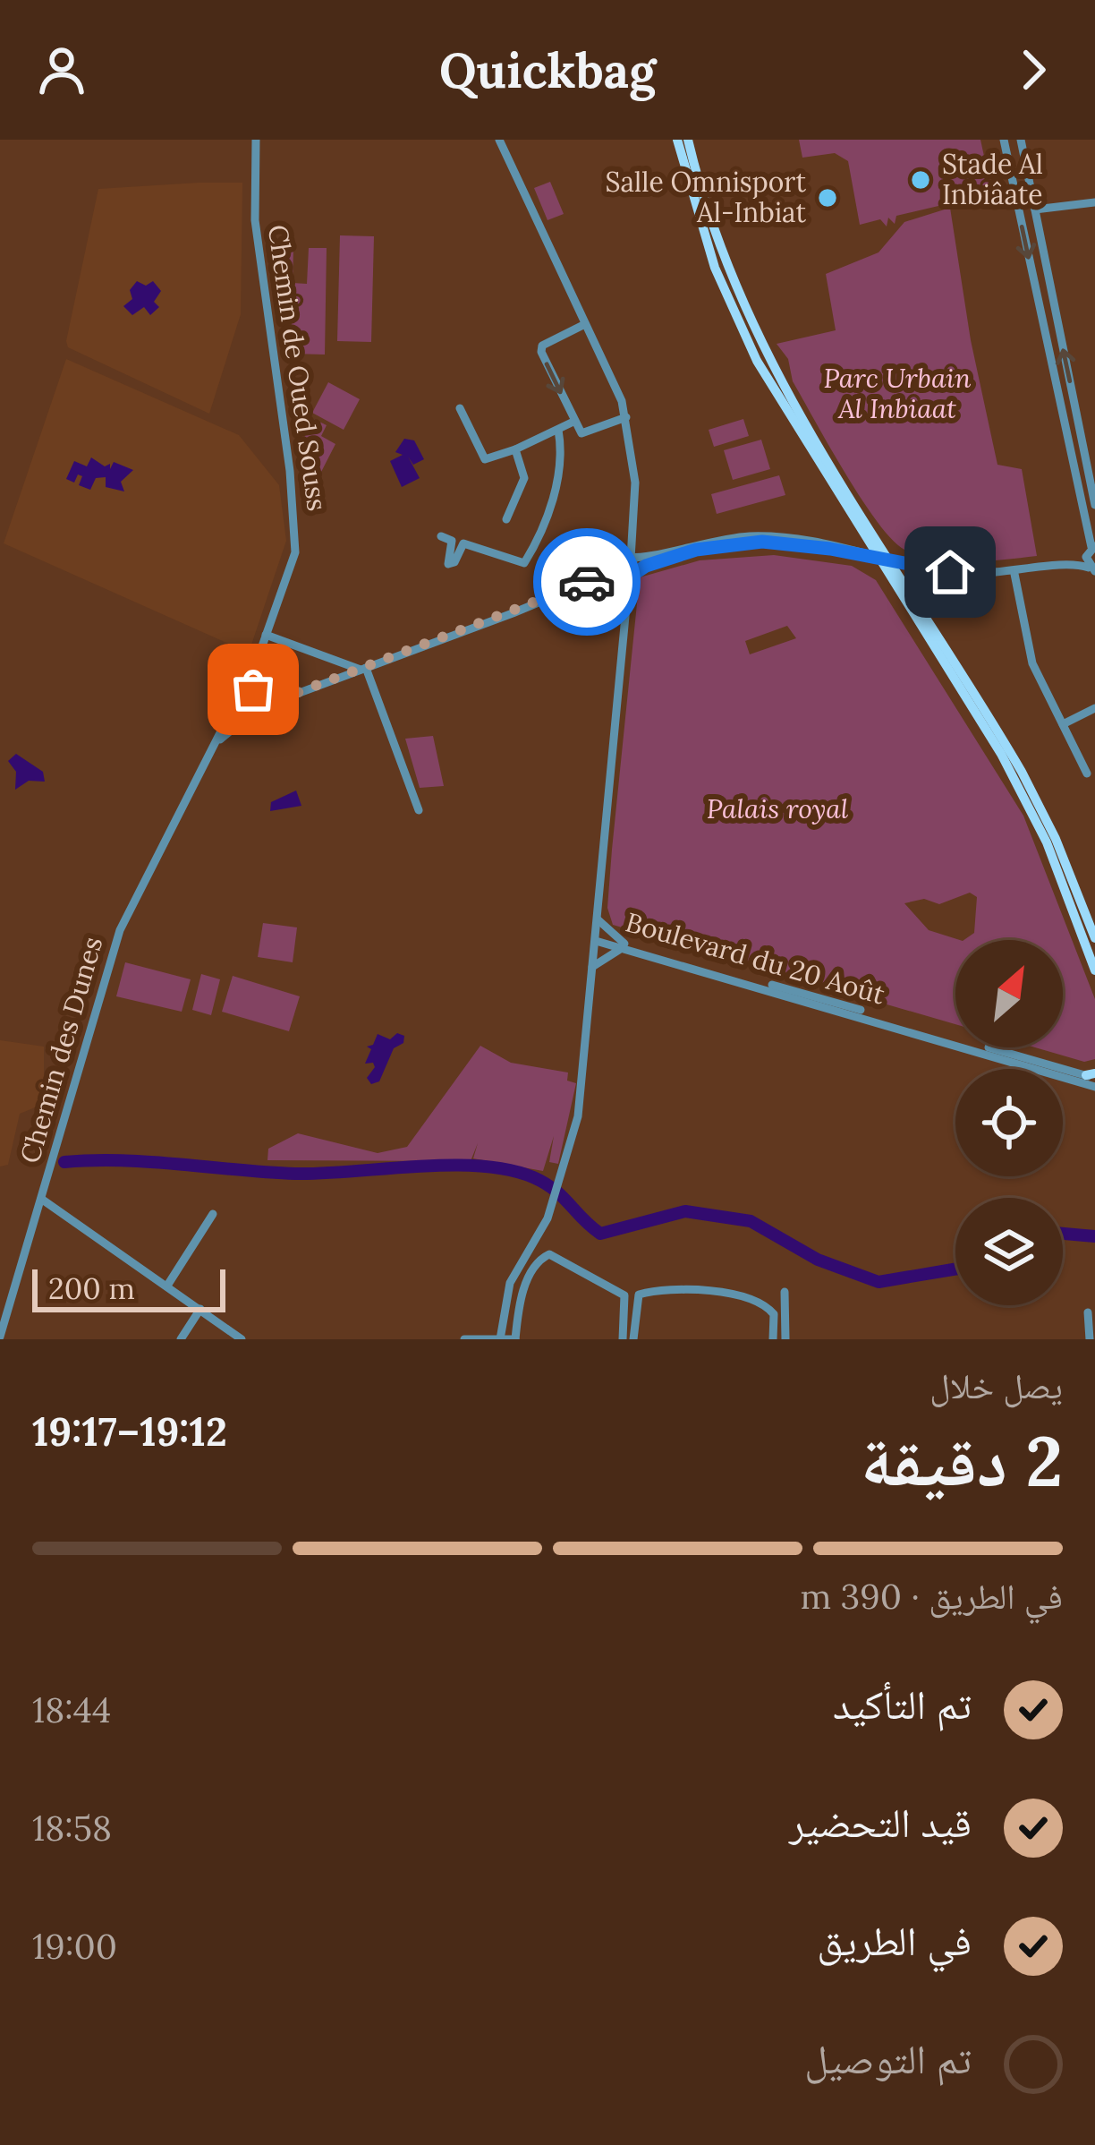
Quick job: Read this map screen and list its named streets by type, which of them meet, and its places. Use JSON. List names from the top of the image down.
{
  "streets": {
    "street": ["Chemin de Oued Souss", "Boulevard du 20 Août", "Chemin des Dunes"]
  },
  "crossings": [
    ["Chemin de Oued Souss", "Chemin des Dunes"]
  ],
  "parks": ["Parc Urbain Al Inbiaat", "Palais royal"],
  "places": ["Stade Al Inbiâate", "Salle Omnisport Al-Inbiat"],
  "scale_bar": "200 m",
  "north": "top right",
  "page": {
    "header": "Quickbag",
    "scale": "200 m",
    "heading": ["2 دقيقة", "يصل خلال", "19:12–19:17"],
    "bar": "في الطريق · 390 m",
    "list": [
      ["تم التأكيد", "18:44"],
      ["قيد التحضير", "18:58"],
      ["في الطريق", "19:00"],
      "تم التوصيل"
    ]
  }
}
